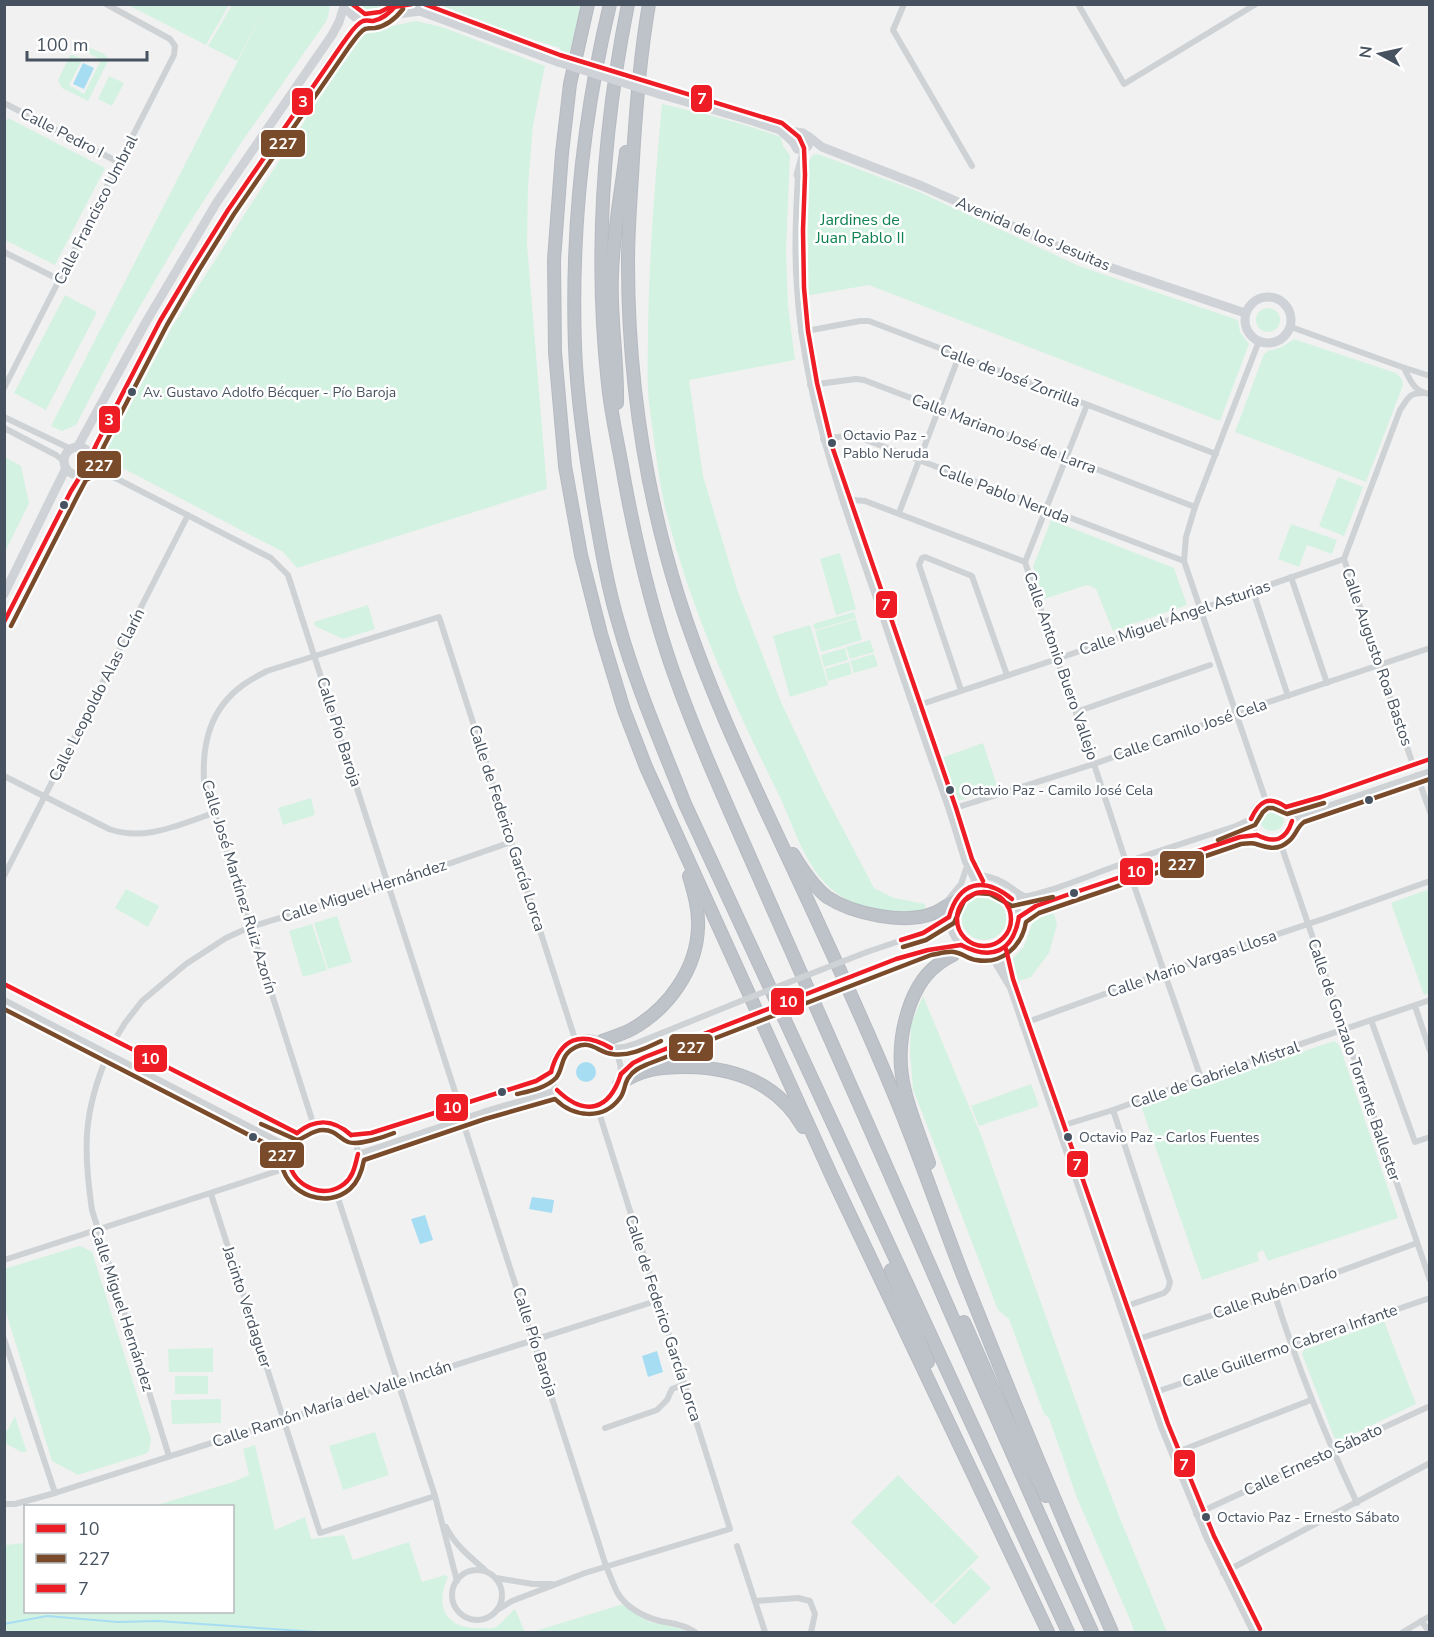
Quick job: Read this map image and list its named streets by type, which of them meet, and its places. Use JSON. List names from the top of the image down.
{
  "streets": {
    "street": [
      "Calle Pedro I",
      "Calle Francisco Umbral",
      "Avenida de los Jesuitas",
      "Calle de José Zorrilla",
      "Calle Mariano José de Larra",
      "Calle Pablo Neruda",
      "Calle Miguel Ángel Asturias",
      "Calle Augusto Roa Bastos",
      "Calle Antonio Buero Vallejo",
      "Calle Leopoldo Alas Clarín",
      "Calle Camilo José Cela",
      "Calle Pío Baroja",
      "Calle de Federico García Lorca",
      "Calle José Martínez Ruiz Azorín",
      "Calle Miguel Hernández",
      "Calle Mario Vargas Llosa",
      "Calle de Gonzalo Torrente Ballester",
      "Calle de Gabriela Mistral",
      "Calle Rubén Darío",
      "Jacinto Verdaguer",
      "Calle Guillermo Cabrera Infante",
      "Calle Ramón María del Valle Inclán",
      "Calle Ernesto Sábato"
    ]
  },
  "crossings": [
    ["Calle Pedro I", "Calle Francisco Umbral"],
    ["Calle de José Zorrilla", "Calle Antonio Buero Vallejo"],
    ["Calle Mariano José de Larra", "Calle Antonio Buero Vallejo"],
    ["Calle Pablo Neruda", "Calle Antonio Buero Vallejo"],
    ["Calle Miguel Ángel Asturias", "Calle Augusto Roa Bastos"],
    ["Calle Miguel Ángel Asturias", "Calle Antonio Buero Vallejo"],
    ["Calle Augusto Roa Bastos", "Calle Camilo José Cela"],
    ["Calle Antonio Buero Vallejo", "Calle Camilo José Cela"],
    ["Calle Leopoldo Alas Clarín", "Calle Pío Baroja"],
    ["Calle Pío Baroja", "Calle de Federico García Lorca"],
    ["Calle Pío Baroja", "Calle José Martínez Ruiz Azorín"],
    ["Calle Pío Baroja", "Calle Miguel Hernández"],
    ["Calle Pío Baroja", "Calle Ramón María del Valle Inclán"],
    ["Calle de Federico García Lorca", "Calle José Martínez Ruiz Azorín"],
    ["Calle de Federico García Lorca", "Calle Miguel Hernández"],
    ["Calle de Federico García Lorca", "Calle Ramón María del Valle Inclán"],
    ["Calle José Martínez Ruiz Azorín", "Calle Miguel Hernández"],
    ["Calle Miguel Hernández", "Calle Ramón María del Valle Inclán"],
    ["Calle Mario Vargas Llosa", "Calle de Gonzalo Torrente Ballester"],
    ["Calle de Gonzalo Torrente Ballester", "Calle de Gabriela Mistral"],
    ["Calle de Gonzalo Torrente Ballester", "Calle Rubén Darío"],
    ["Jacinto Verdaguer", "Calle Ramón María del Valle Inclán"]
  ],
  "parks": ["Jardines de Juan Pablo II"],
  "places": [
    "Av. Gustavo Adolfo Bécquer - Pío Baroja",
    "Octavio Paz - Pablo Neruda",
    "Octavio Paz - Camilo José Cela",
    "Octavio Paz - Carlos Fuentes",
    "Octavio Paz - Ernesto Sábato"
  ],
  "lines": [
    "transit line 7",
    "transit line 3",
    "transit line 227",
    "transit line 10"
  ],
  "legend": ["10", "227", "7"],
  "scale_bar": "100 m",
  "north": "left"
}
